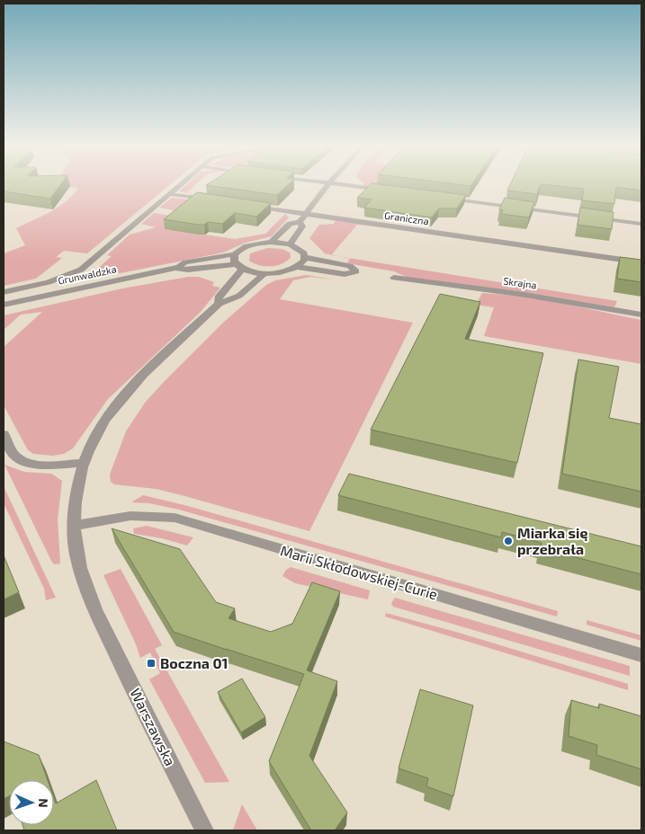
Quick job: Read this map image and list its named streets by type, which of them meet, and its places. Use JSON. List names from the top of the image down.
{
  "streets": {
    "street": [
      "Graniczna",
      "Grunwaldzka",
      "Skrajna",
      "Marii Skłodowskiej-Curie",
      "Warszawska"
    ]
  },
  "crossings": [
    ["Marii Skłodowskiej-Curie", "Warszawska"]
  ],
  "places": {
    "other": ["Miarka się przebrała"],
    "transit": ["Boczna 01"]
  },
  "north": "right"
}
